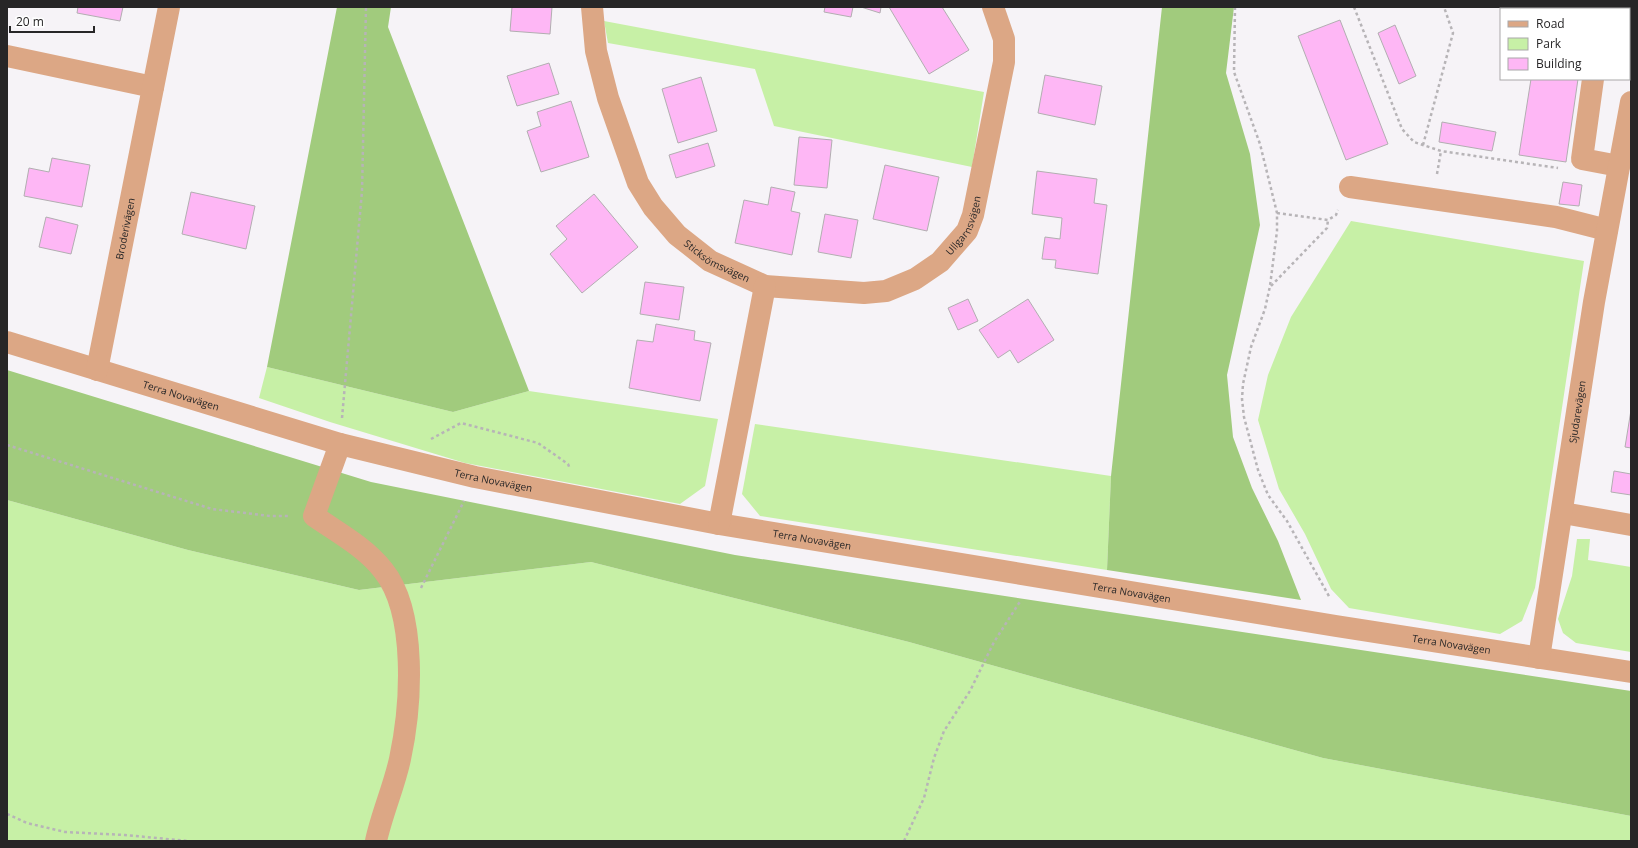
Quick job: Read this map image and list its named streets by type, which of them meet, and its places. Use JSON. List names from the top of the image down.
{
  "streets": {
    "street": [
      "Ullgarnsvägen",
      "Broderivägen",
      "Sticksömsvägen",
      "Terra Novavägen",
      "Sjudarevägen"
    ]
  },
  "crossings": [
    ["Ullgarnsvägen", "Sticksömsvägen"],
    ["Broderivägen", "Terra Novavägen"],
    ["Terra Novavägen", "Sjudarevägen"]
  ],
  "legend": ["Road", "Park", "Building"],
  "scale_bar": "20 m"
}
